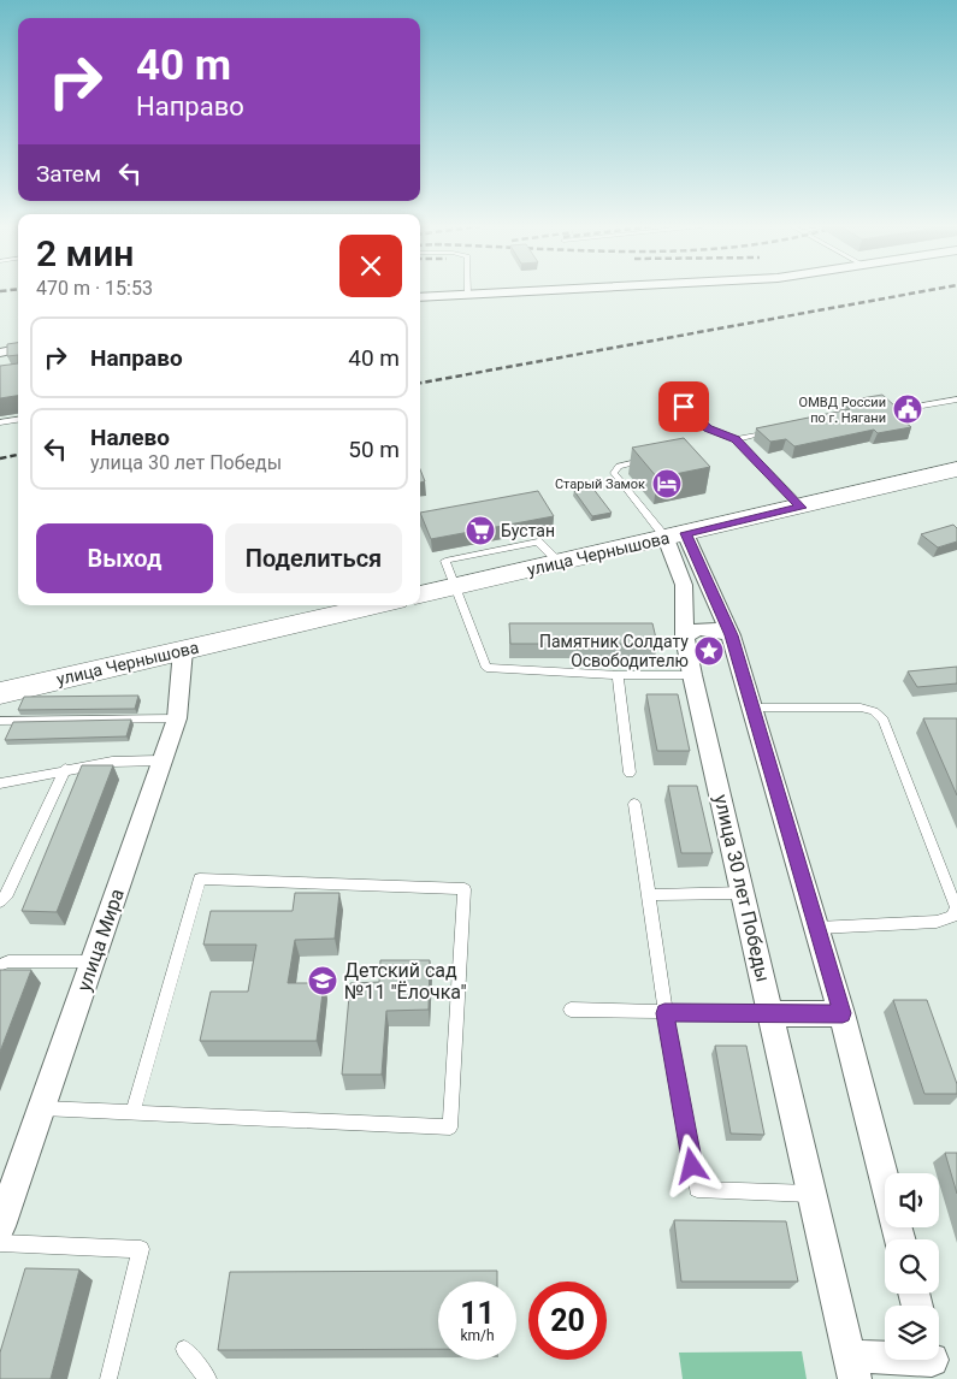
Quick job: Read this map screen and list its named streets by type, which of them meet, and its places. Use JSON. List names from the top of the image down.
{
  "streets": {
    "main road": ["улица Чернышова"],
    "street": ["улица 30 лет Победы", "улица Мира"]
  },
  "crossings": [
    ["улица Чернышова", "улица 30 лет Победы"],
    ["улица Чернышова", "улица Мира"]
  ],
  "places": {
    "public building": ["ОМВД России по г. Нягани"],
    "hotel": ["Старый Замок"],
    "supermarket": ["Бустан"],
    "place": ["Памятник Солдату Освободителю"],
    "school or university": ["Детский сад №11 \"Ёлочка\""]
  },
  "page": {
    "turn": ["40 m", "Направо"],
    "then": "Затем",
    "heading": ["2 мин", "470 m · 15:53"],
    "list": [
      {
        "name": "Направо",
        "value": "40 m"
      },
      {
        "name": "Налево",
        "note": "улица 30 лет Победы",
        "value": "50 m"
      }
    ],
    "buttons": ["Выход", "Поделиться"],
    "speed": "11 km/h",
    "limit": "20"
  }
}
